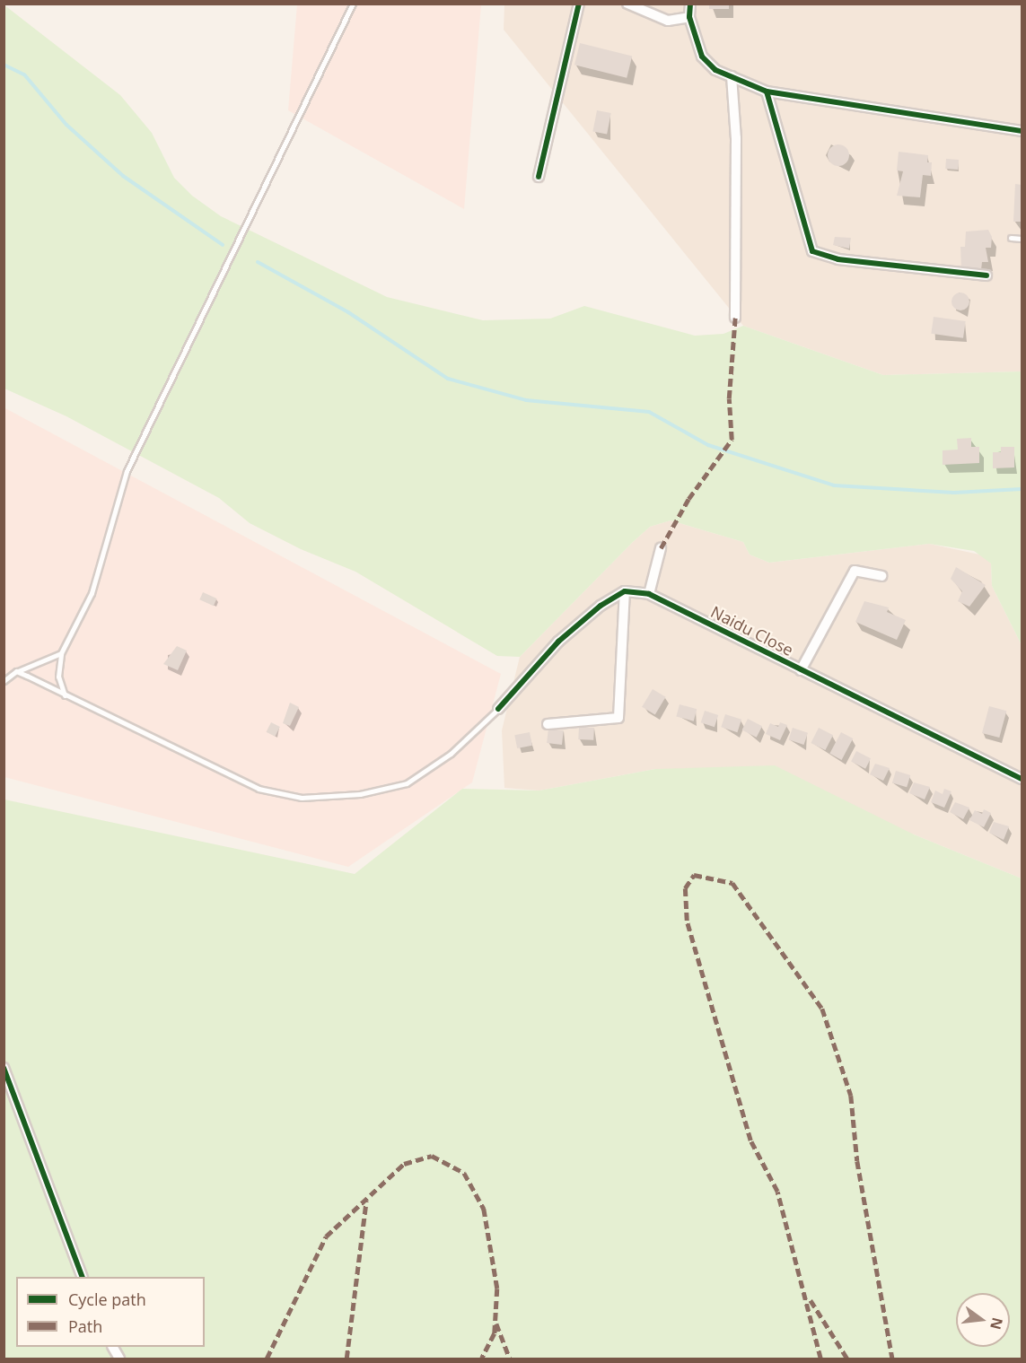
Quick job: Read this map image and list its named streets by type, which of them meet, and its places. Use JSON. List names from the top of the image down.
{
  "streets": {
    "street": ["Naidu Close"]
  },
  "legend": ["Cycle path", "Path"],
  "north": "right"
}
